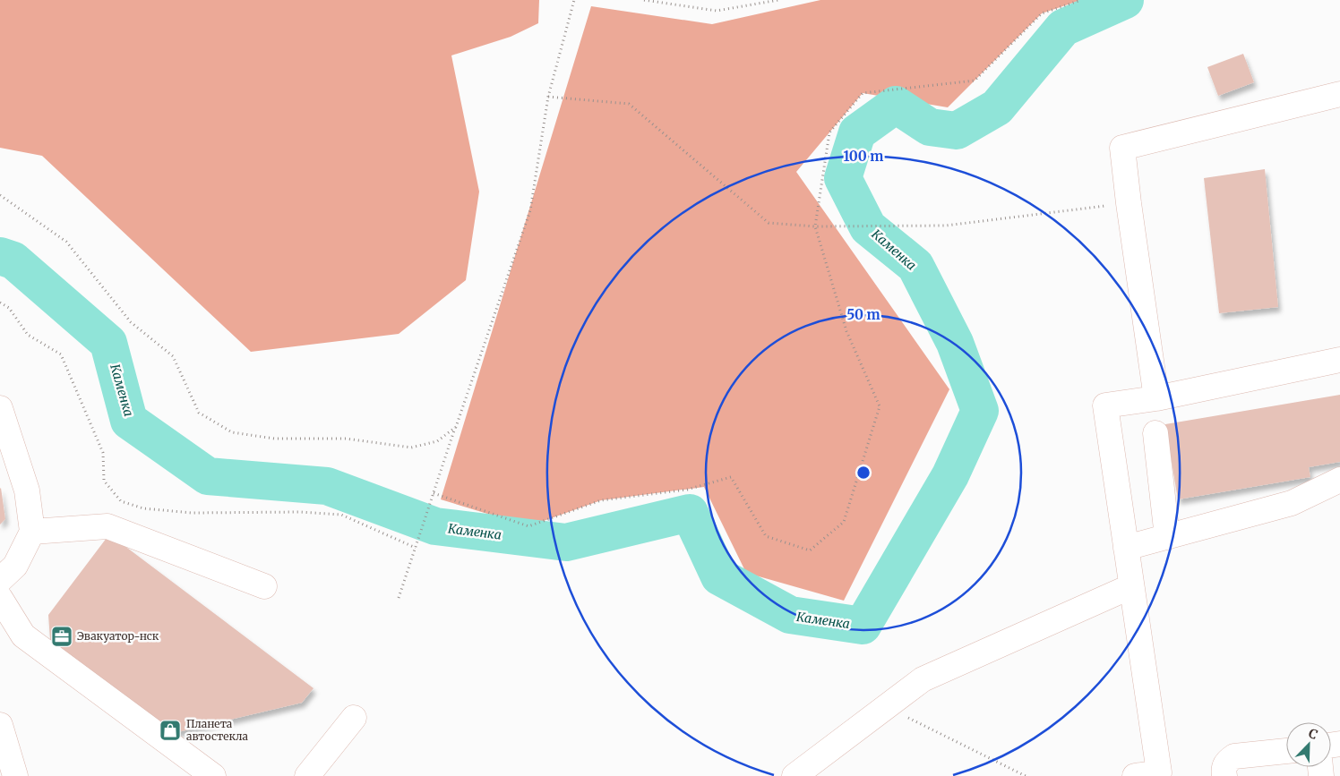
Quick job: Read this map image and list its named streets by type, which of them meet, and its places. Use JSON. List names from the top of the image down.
{
  "water": ["Каменка"],
  "places": {
    "office": ["Эвакуатор-нск"],
    "shop": ["Планета автостекла"]
  },
  "north": "top right",
  "rings": ["100 m", "50 m"]
}
